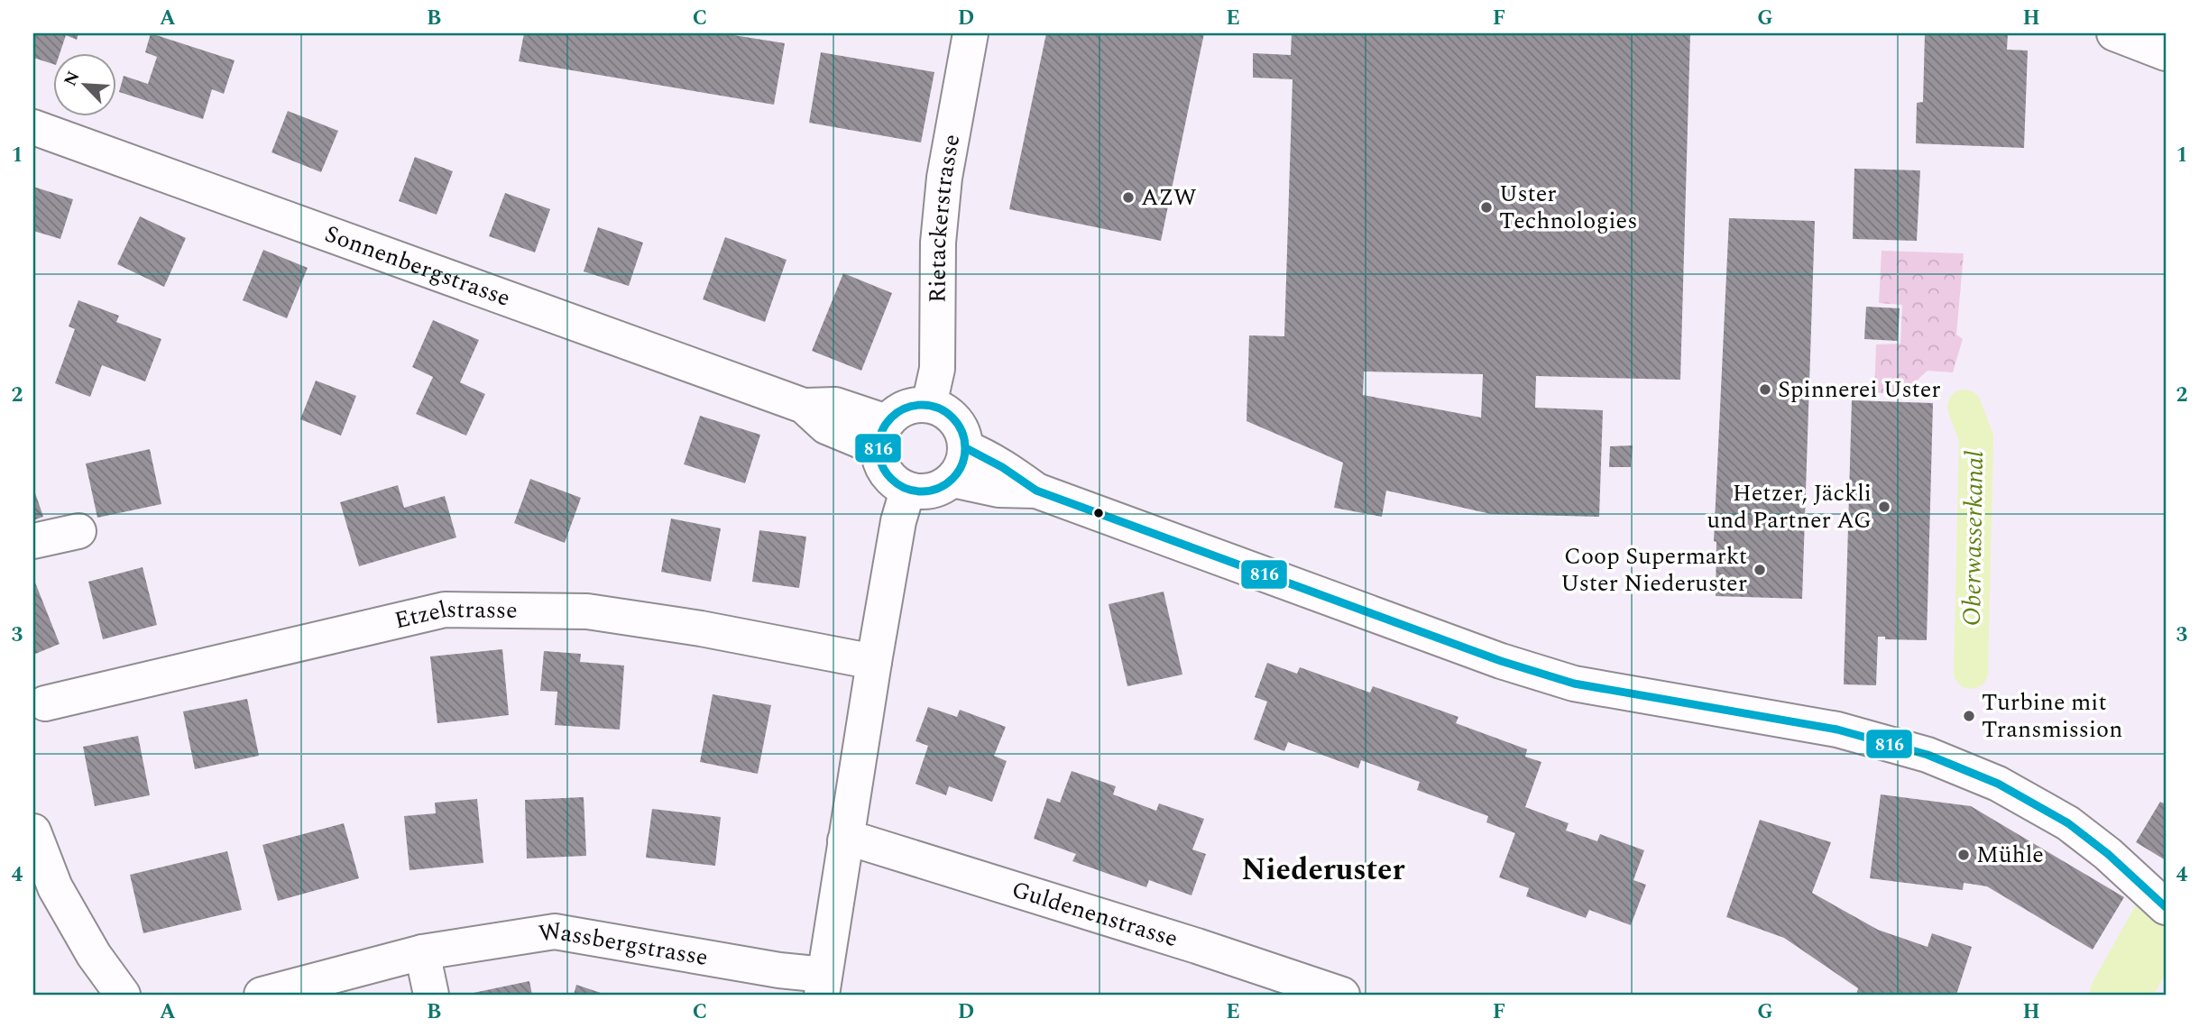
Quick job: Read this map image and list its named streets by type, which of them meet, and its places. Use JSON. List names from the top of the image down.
{
  "streets": {
    "street": [
      "Rietackerstrasse",
      "Sonnenbergstrasse",
      "Etzelstrasse",
      "Guldenenstrasse",
      "Wassbergstrasse"
    ]
  },
  "crossings": [
    ["Rietackerstrasse", "Sonnenbergstrasse"]
  ],
  "districts": ["Niederuster"],
  "water": ["Oberwasserkanal"],
  "places": [
    "AZW",
    "Uster Technologies",
    "Spinnerei Uster",
    "Hetzer, Jäckli und Partner AG",
    "Coop Supermarkt Uster Niederuster",
    "Turbine mit Transmission",
    "Mühle"
  ],
  "lines": ["transit line 816"],
  "north": "top left",
  "grid": {
    "columns": [
      "A",
      "B",
      "C",
      "D",
      "E",
      "F",
      "G",
      "H"
    ],
    "rows": [
      "1",
      "2",
      "3",
      "4"
    ]
  }
}
